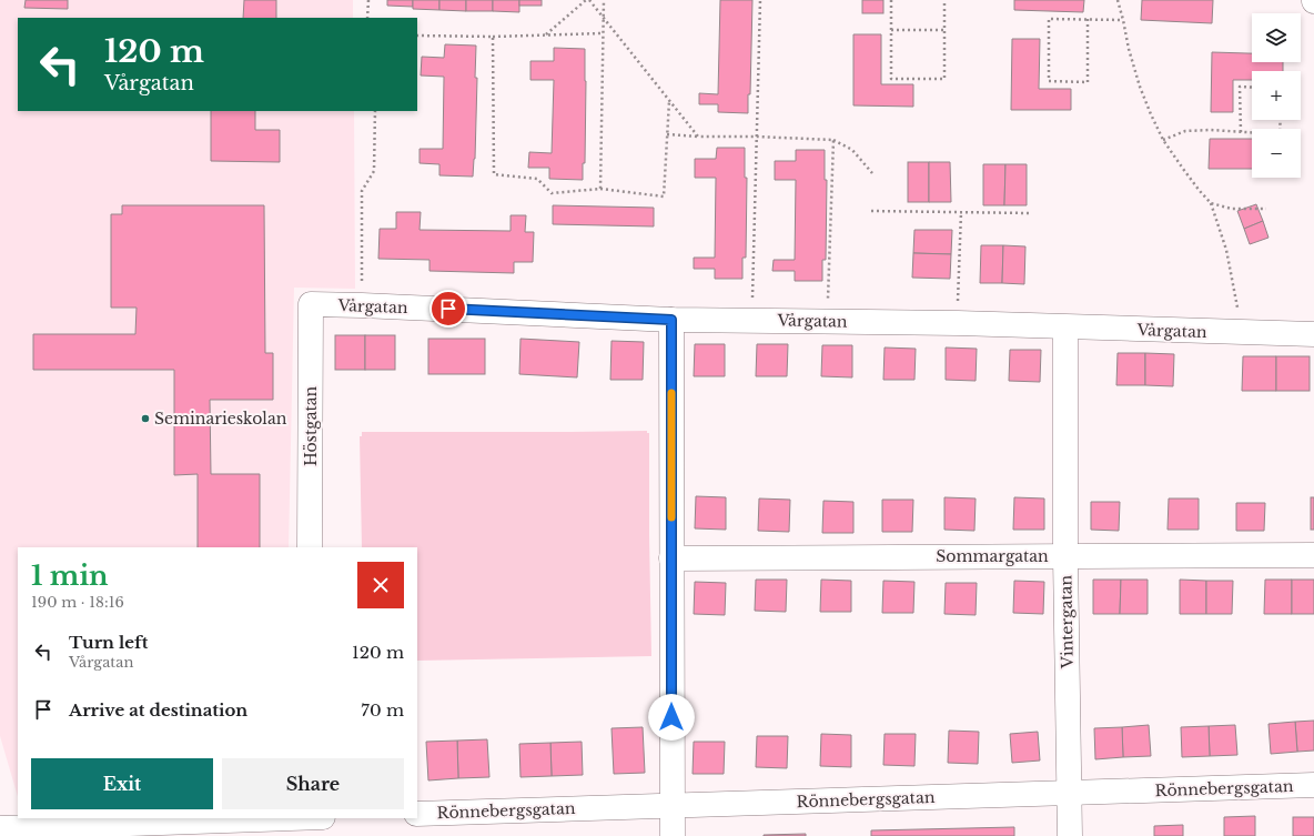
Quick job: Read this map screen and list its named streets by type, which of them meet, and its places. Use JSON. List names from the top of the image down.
{
  "streets": {
    "street": [
      "Vårgatan",
      "Höstgatan",
      "Sommargatan",
      "Vintergatan",
      "Rönnebergsgatan"
    ]
  },
  "crossings": [
    ["Vårgatan", "Höstgatan"],
    ["Vårgatan", "Vintergatan"],
    ["Sommargatan", "Vintergatan"],
    ["Vintergatan", "Rönnebergsgatan"]
  ],
  "places": ["Seminarieskolan"],
  "page": {
    "map_buttons": ["+", "−"],
    "turn": ["120 m", "Vårgatan"],
    "heading": ["1 min", "190 m · 18:16"],
    "list": [
      {
        "name": "Turn left",
        "note": "Vårgatan",
        "value": "120 m"
      },
      {
        "name": "Arrive at destination",
        "value": "70 m"
      }
    ],
    "buttons": ["Exit", "Share"]
  }
}
